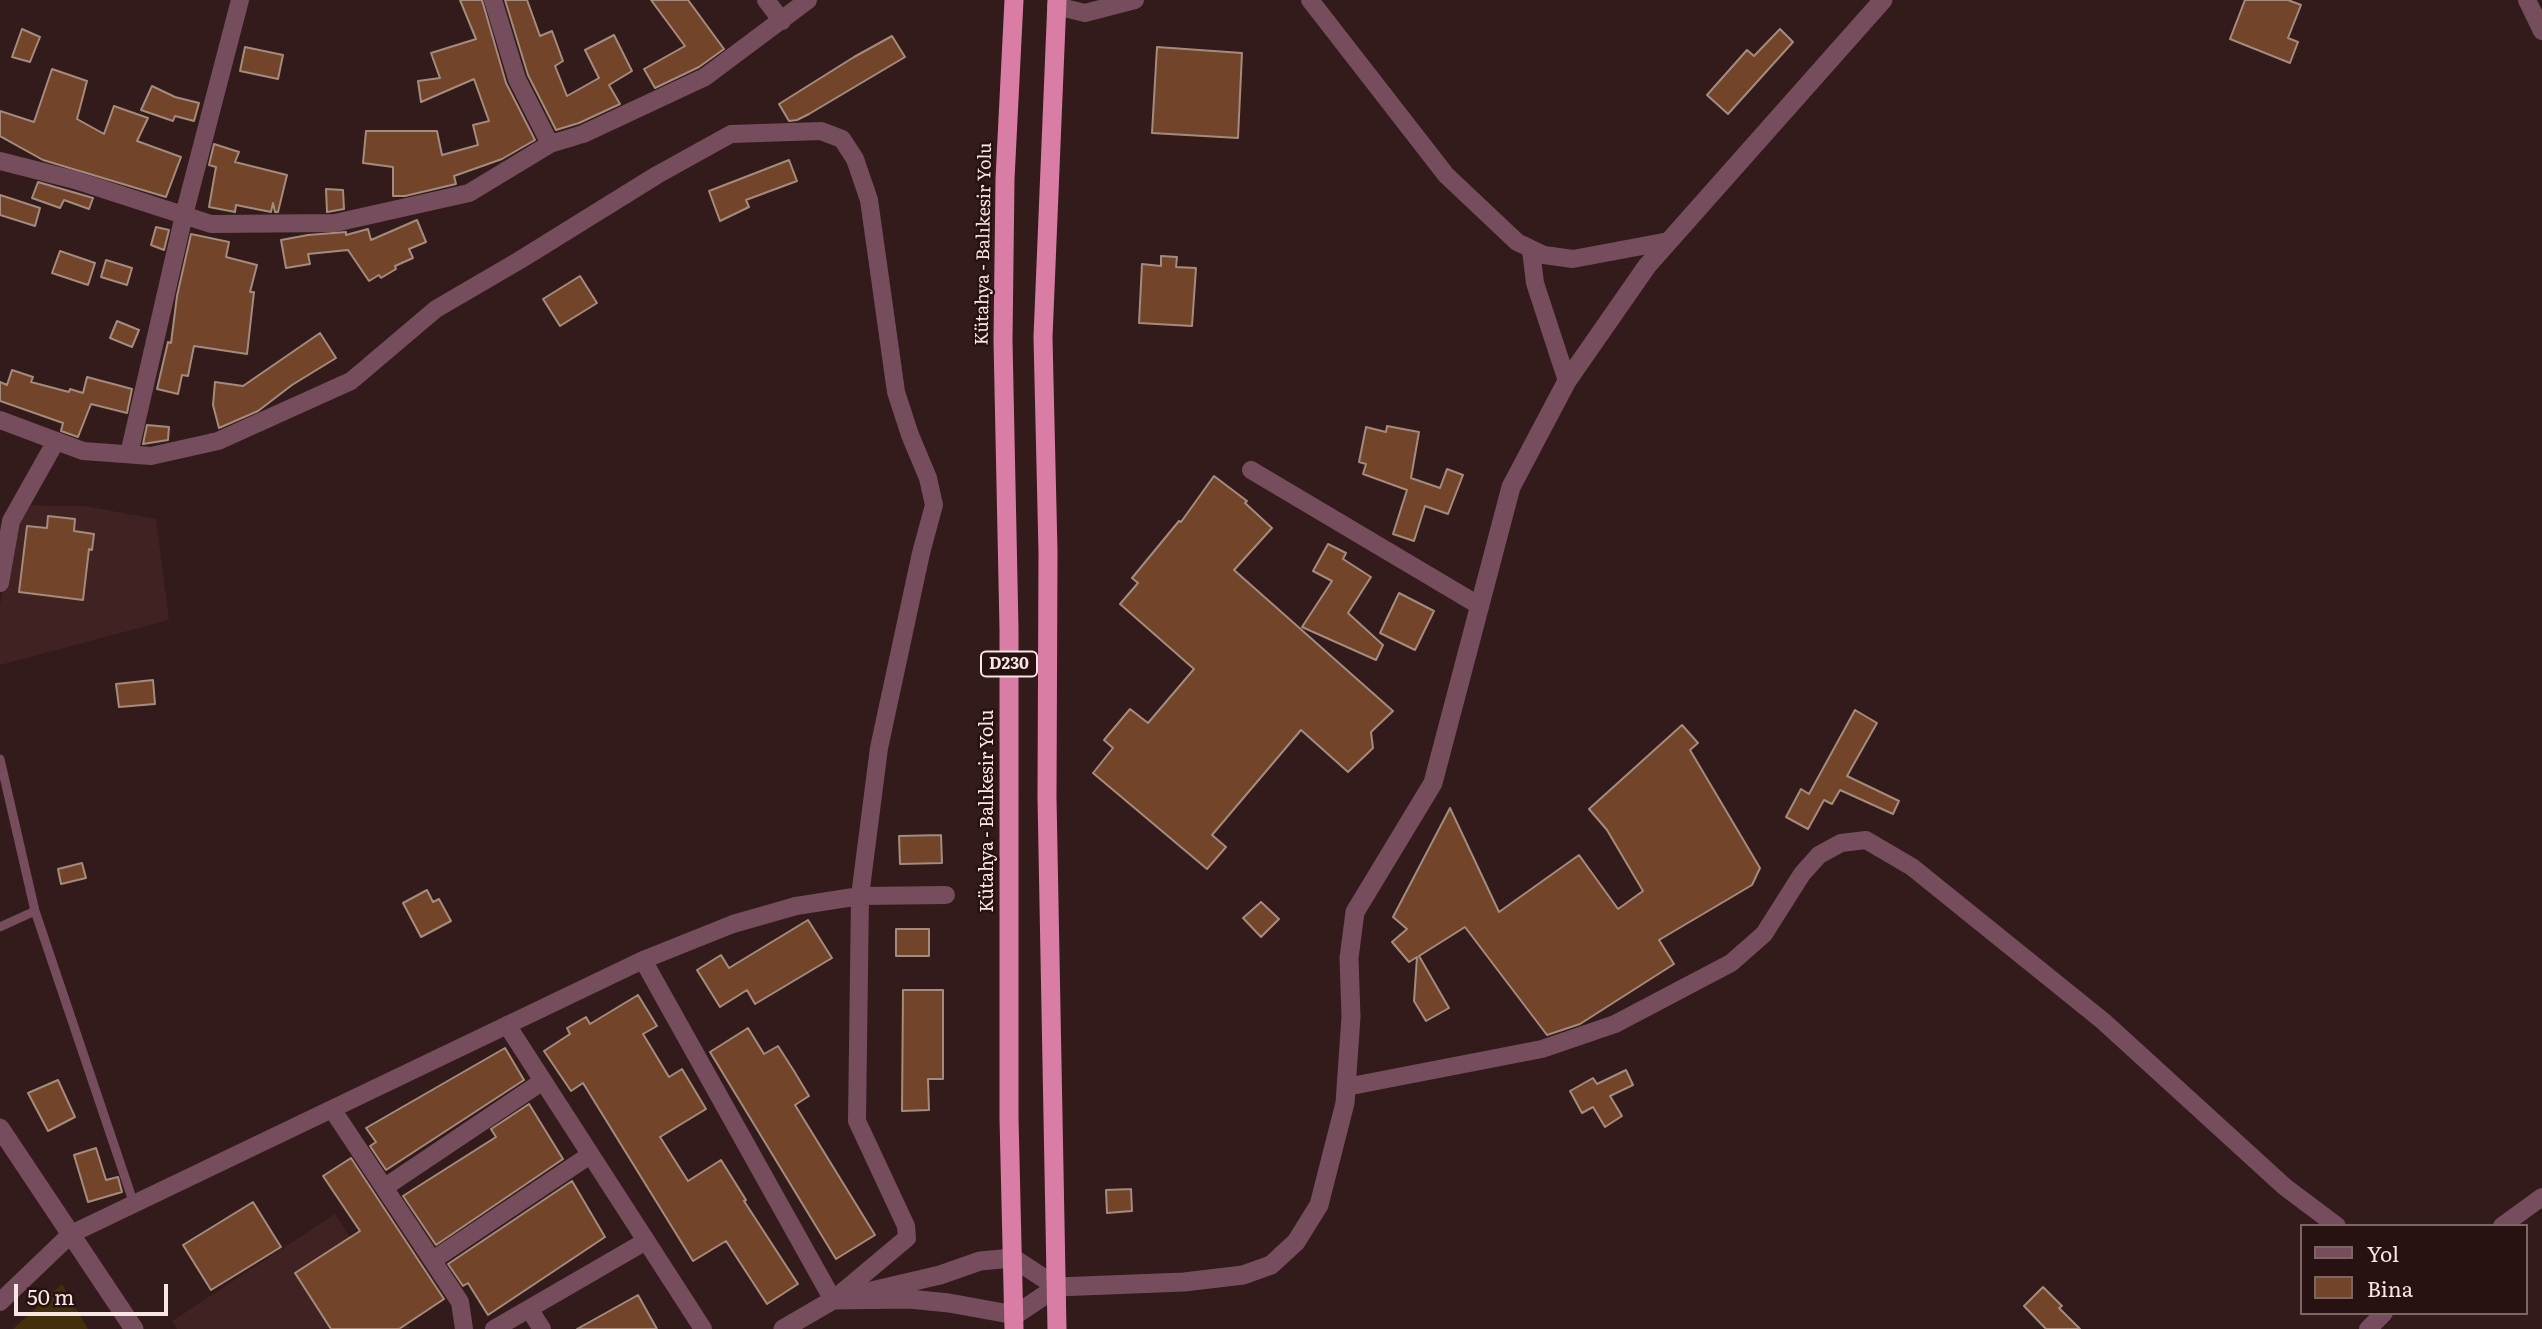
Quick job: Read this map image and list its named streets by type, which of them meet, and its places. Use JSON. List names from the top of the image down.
{
  "streets": {
    "highway": ["Kütahya - Balıkesir Yolu", "D230"]
  },
  "legend": ["Yol", "Bina"],
  "scale_bar": "50 m"
}
